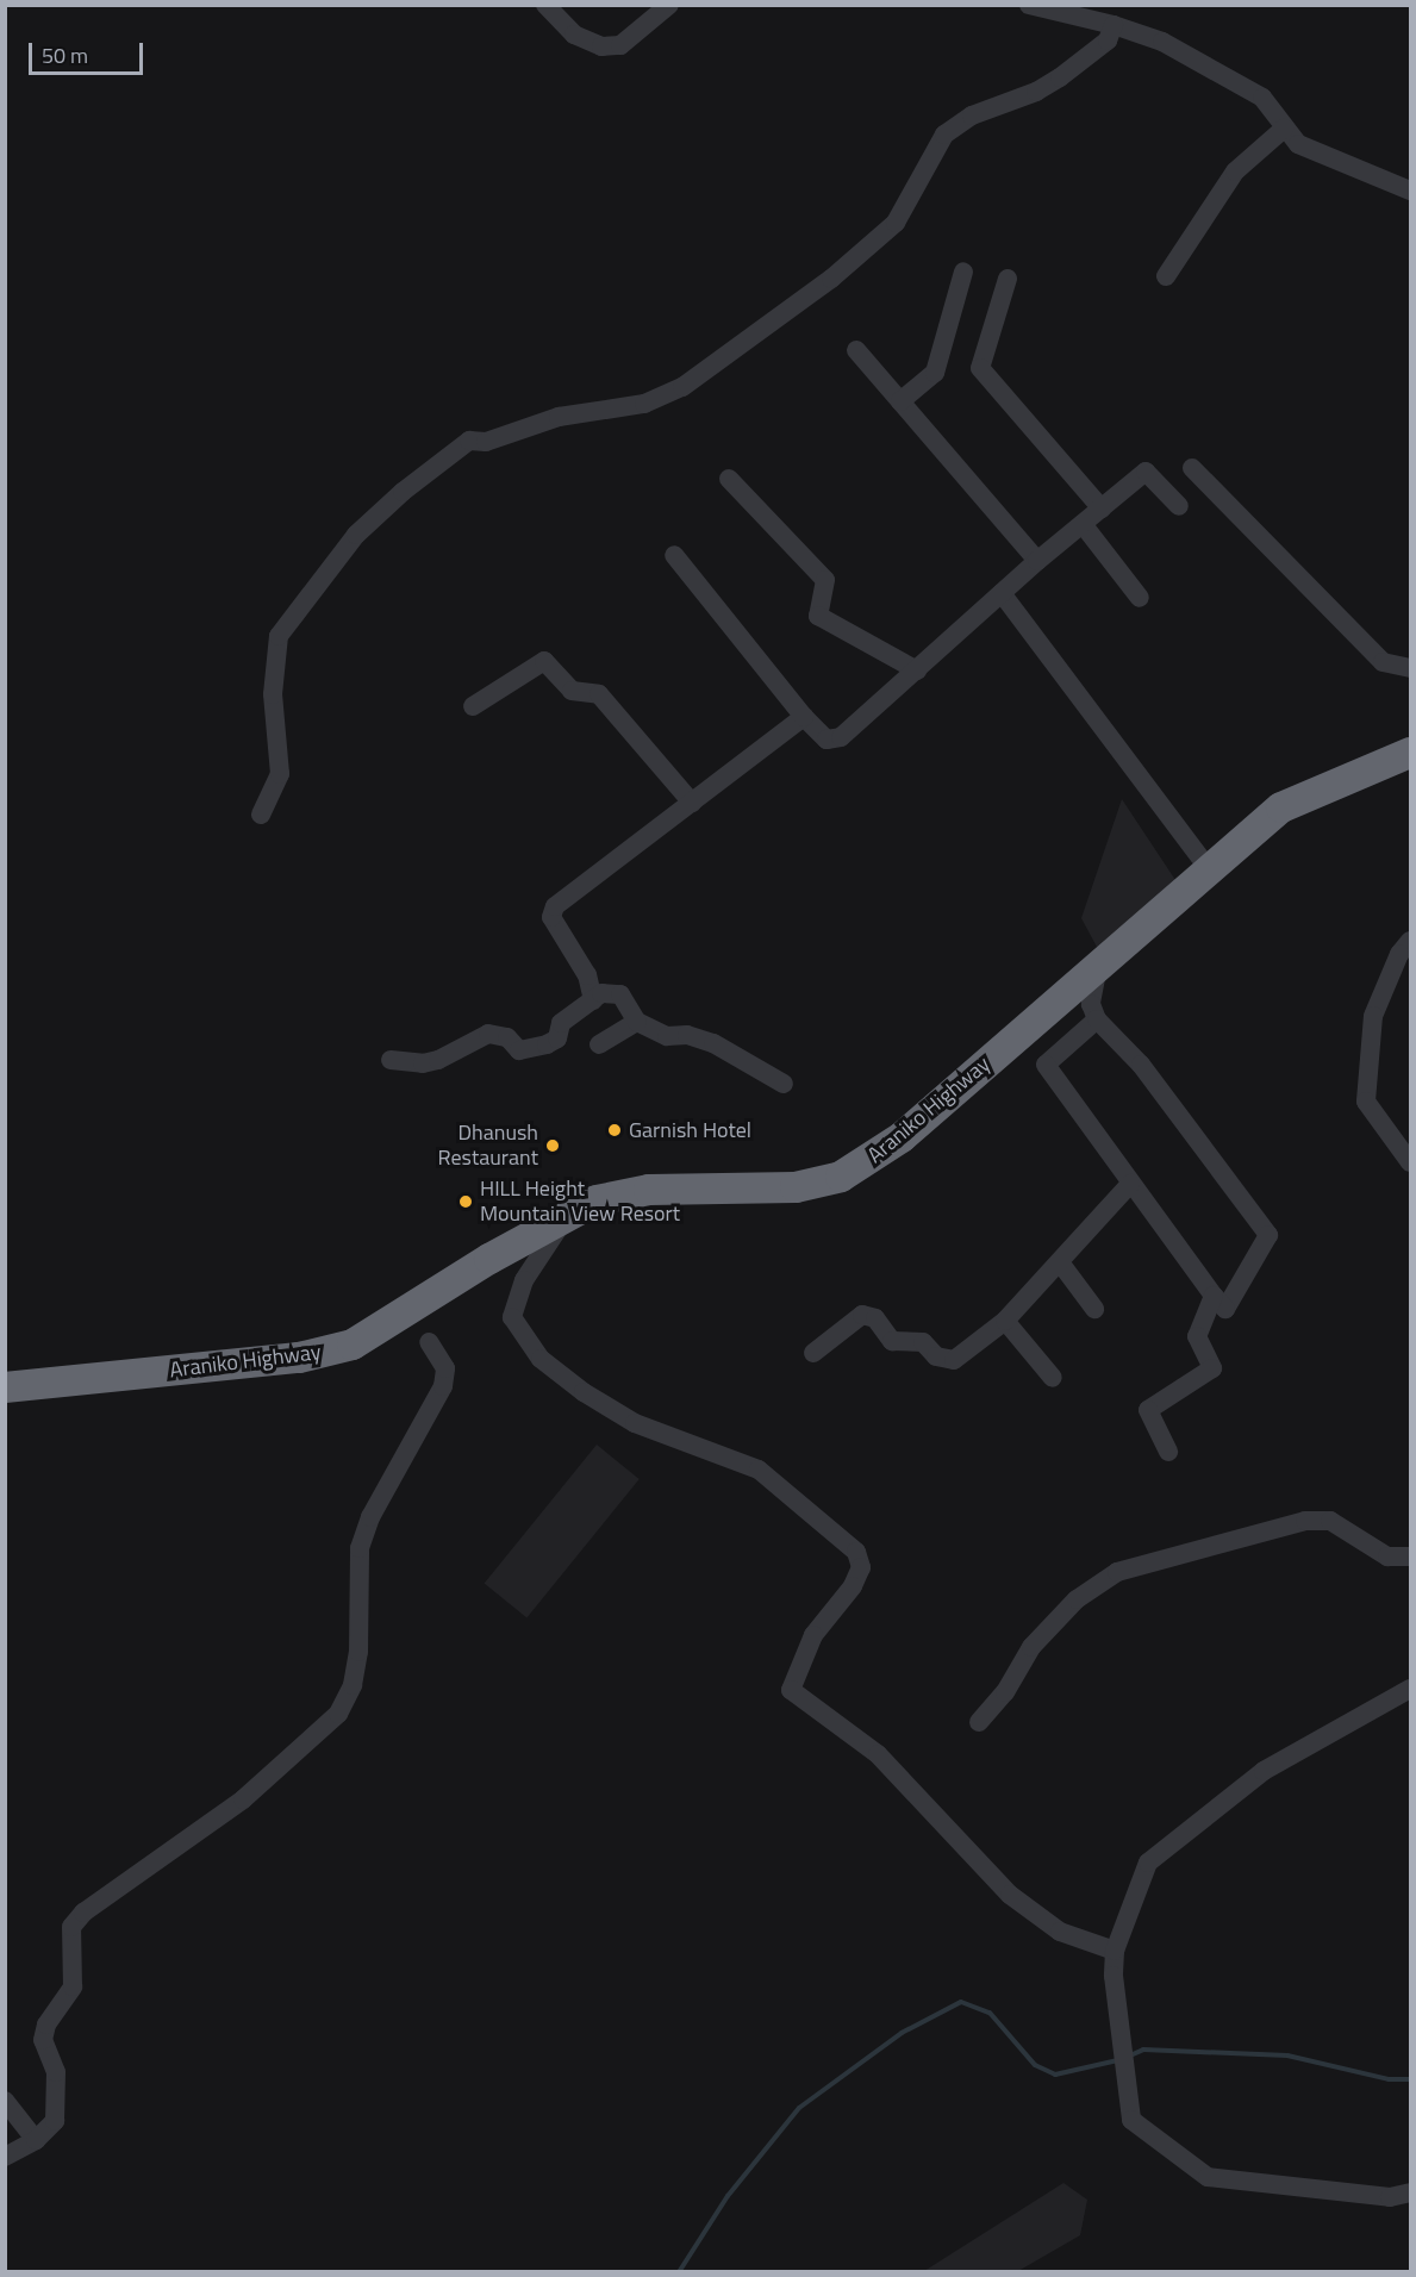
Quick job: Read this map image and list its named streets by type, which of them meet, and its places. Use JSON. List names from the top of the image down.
{
  "streets": {
    "highway": ["Araniko Highway"]
  },
  "places": ["Garnish Hotel", "Dhanush Restaurant", "HILL Height Mountain View Resort"],
  "scale_bar": "50 m"
}
